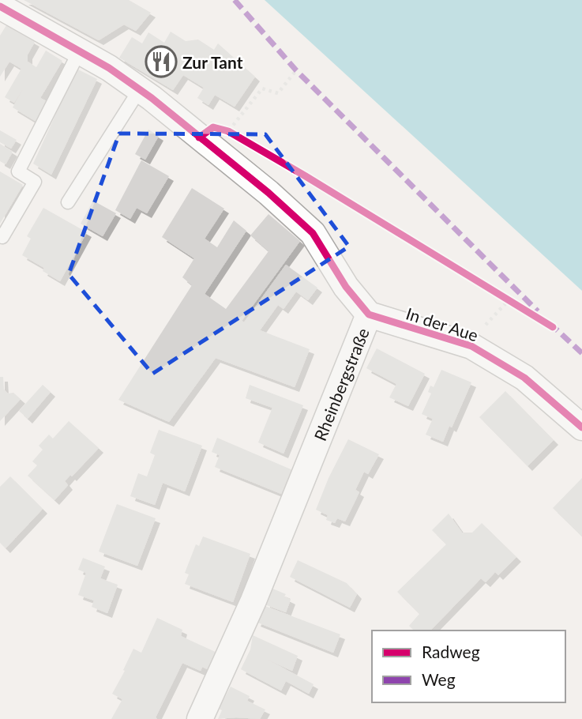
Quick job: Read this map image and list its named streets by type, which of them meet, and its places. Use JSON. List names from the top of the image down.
{
  "streets": {
    "street": ["In der Aue", "Rheinbergstraße"]
  },
  "crossings": [
    ["In der Aue", "Rheinbergstraße"]
  ],
  "places": {
    "restaurant": ["Zur Tant"]
  },
  "legend": ["Radweg", "Weg"]
}
